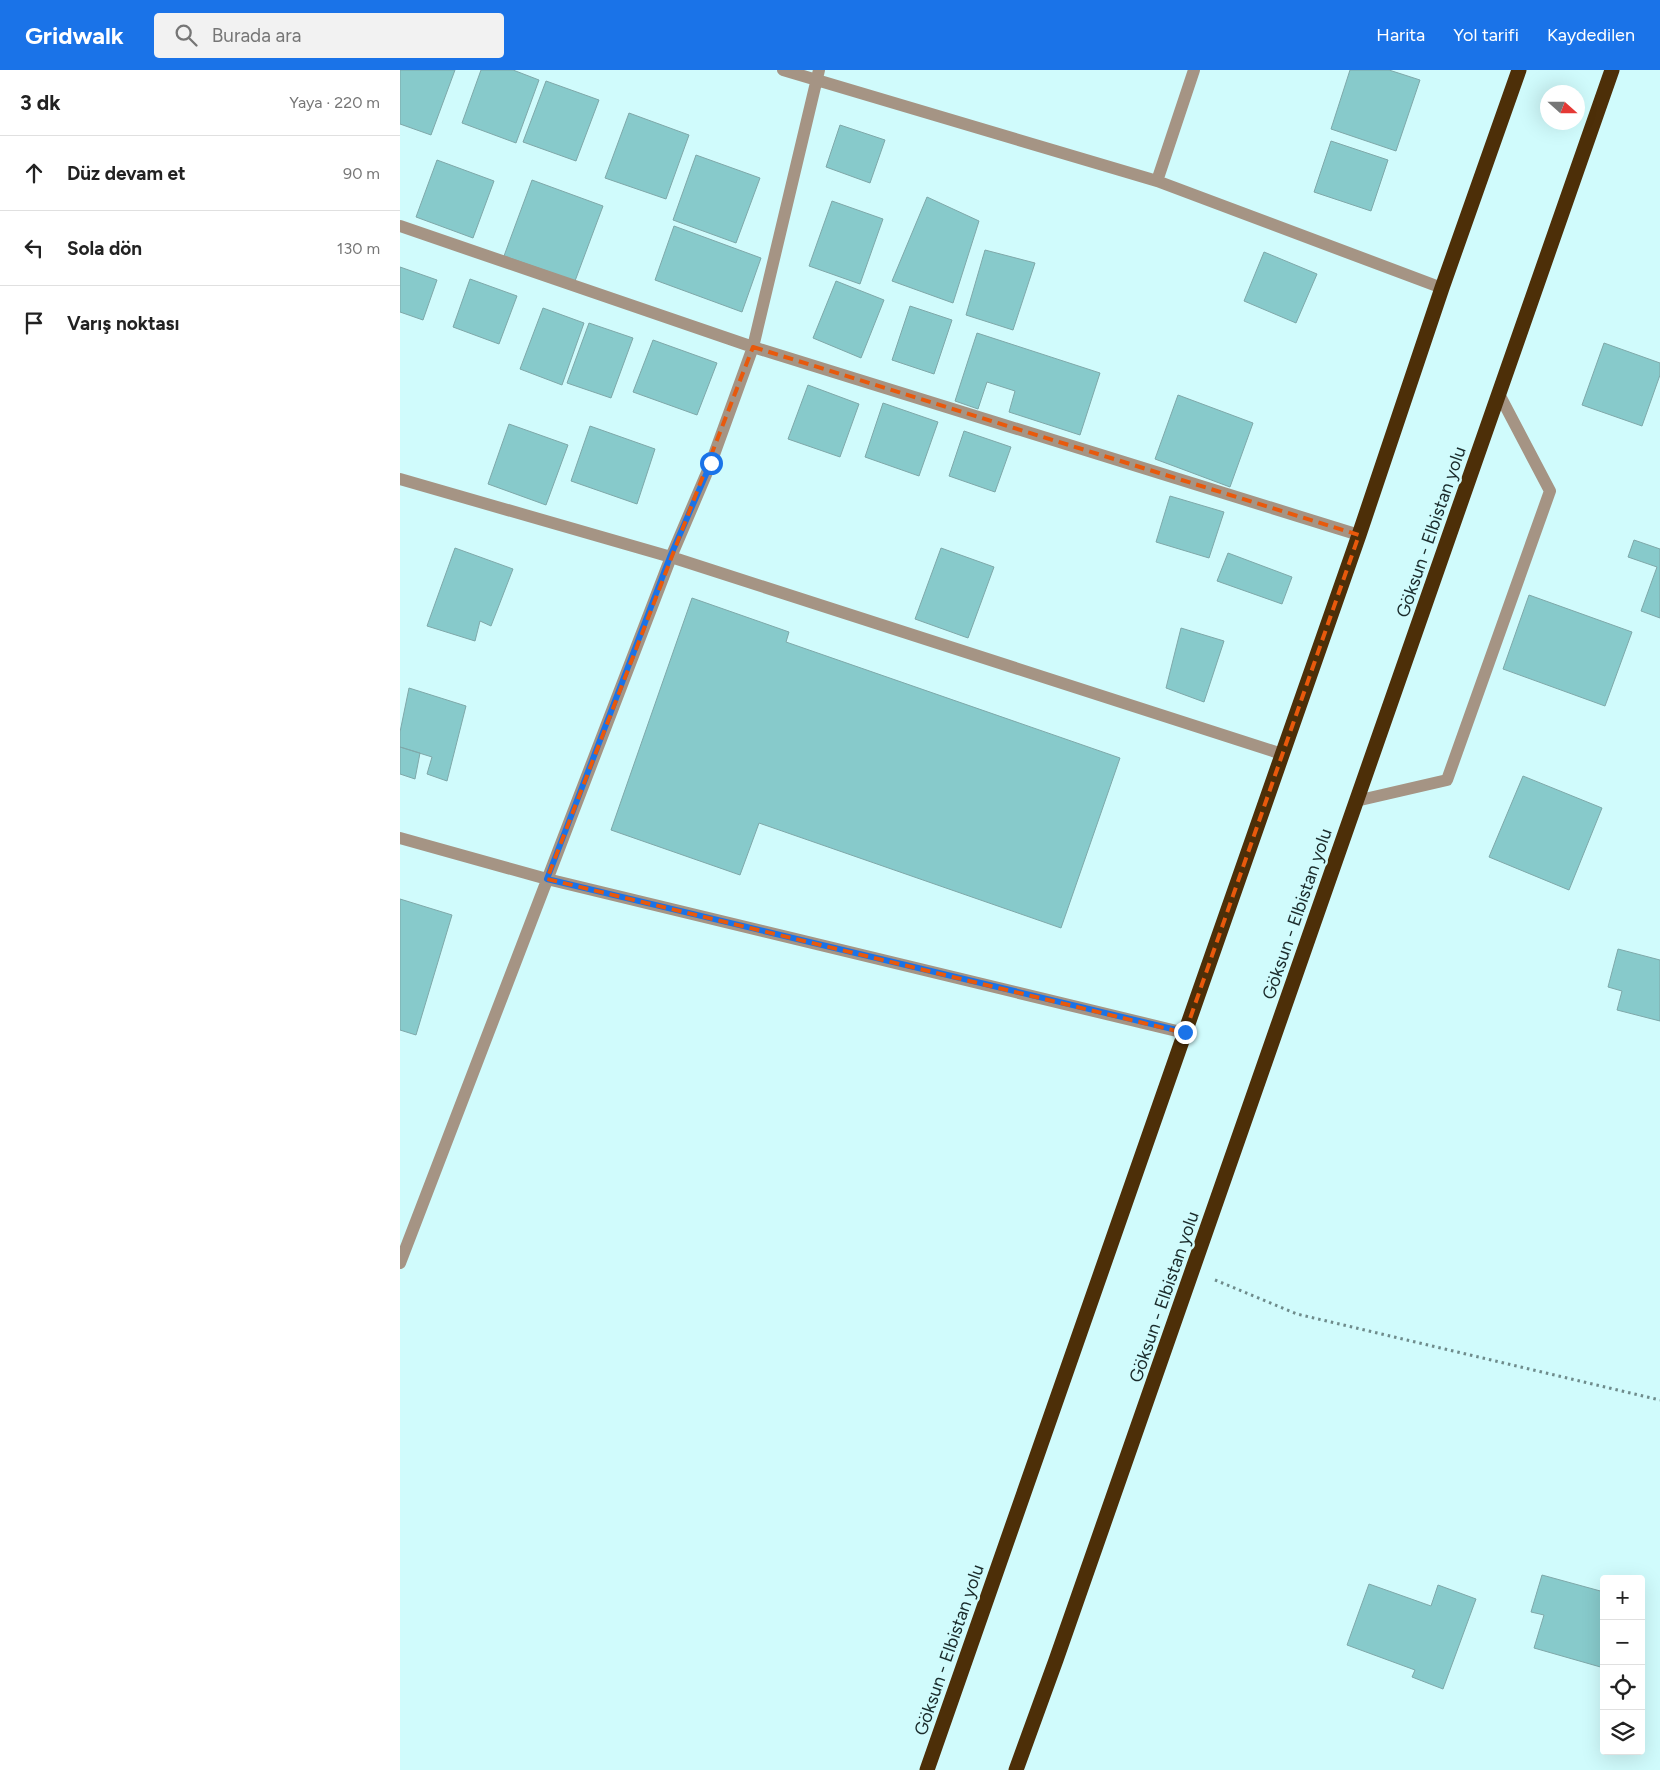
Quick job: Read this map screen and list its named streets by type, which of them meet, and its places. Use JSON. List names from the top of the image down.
{
  "streets": {
    "highway": ["Göksun - Elbistan yolu"]
  },
  "north": "right",
  "page": {
    "header": "Gridwalk",
    "search": "Burada ara",
    "nav": ["Harita", "Yol tarifi", "Kaydedilen"],
    "heading": ["3 dk", "Yaya · 220 m"],
    "list": [
      ["Düz devam et", "90 m"],
      ["Sola dön", "130 m"],
      "Varış noktası"
    ],
    "map_buttons": ["+", "−"]
  }
}
